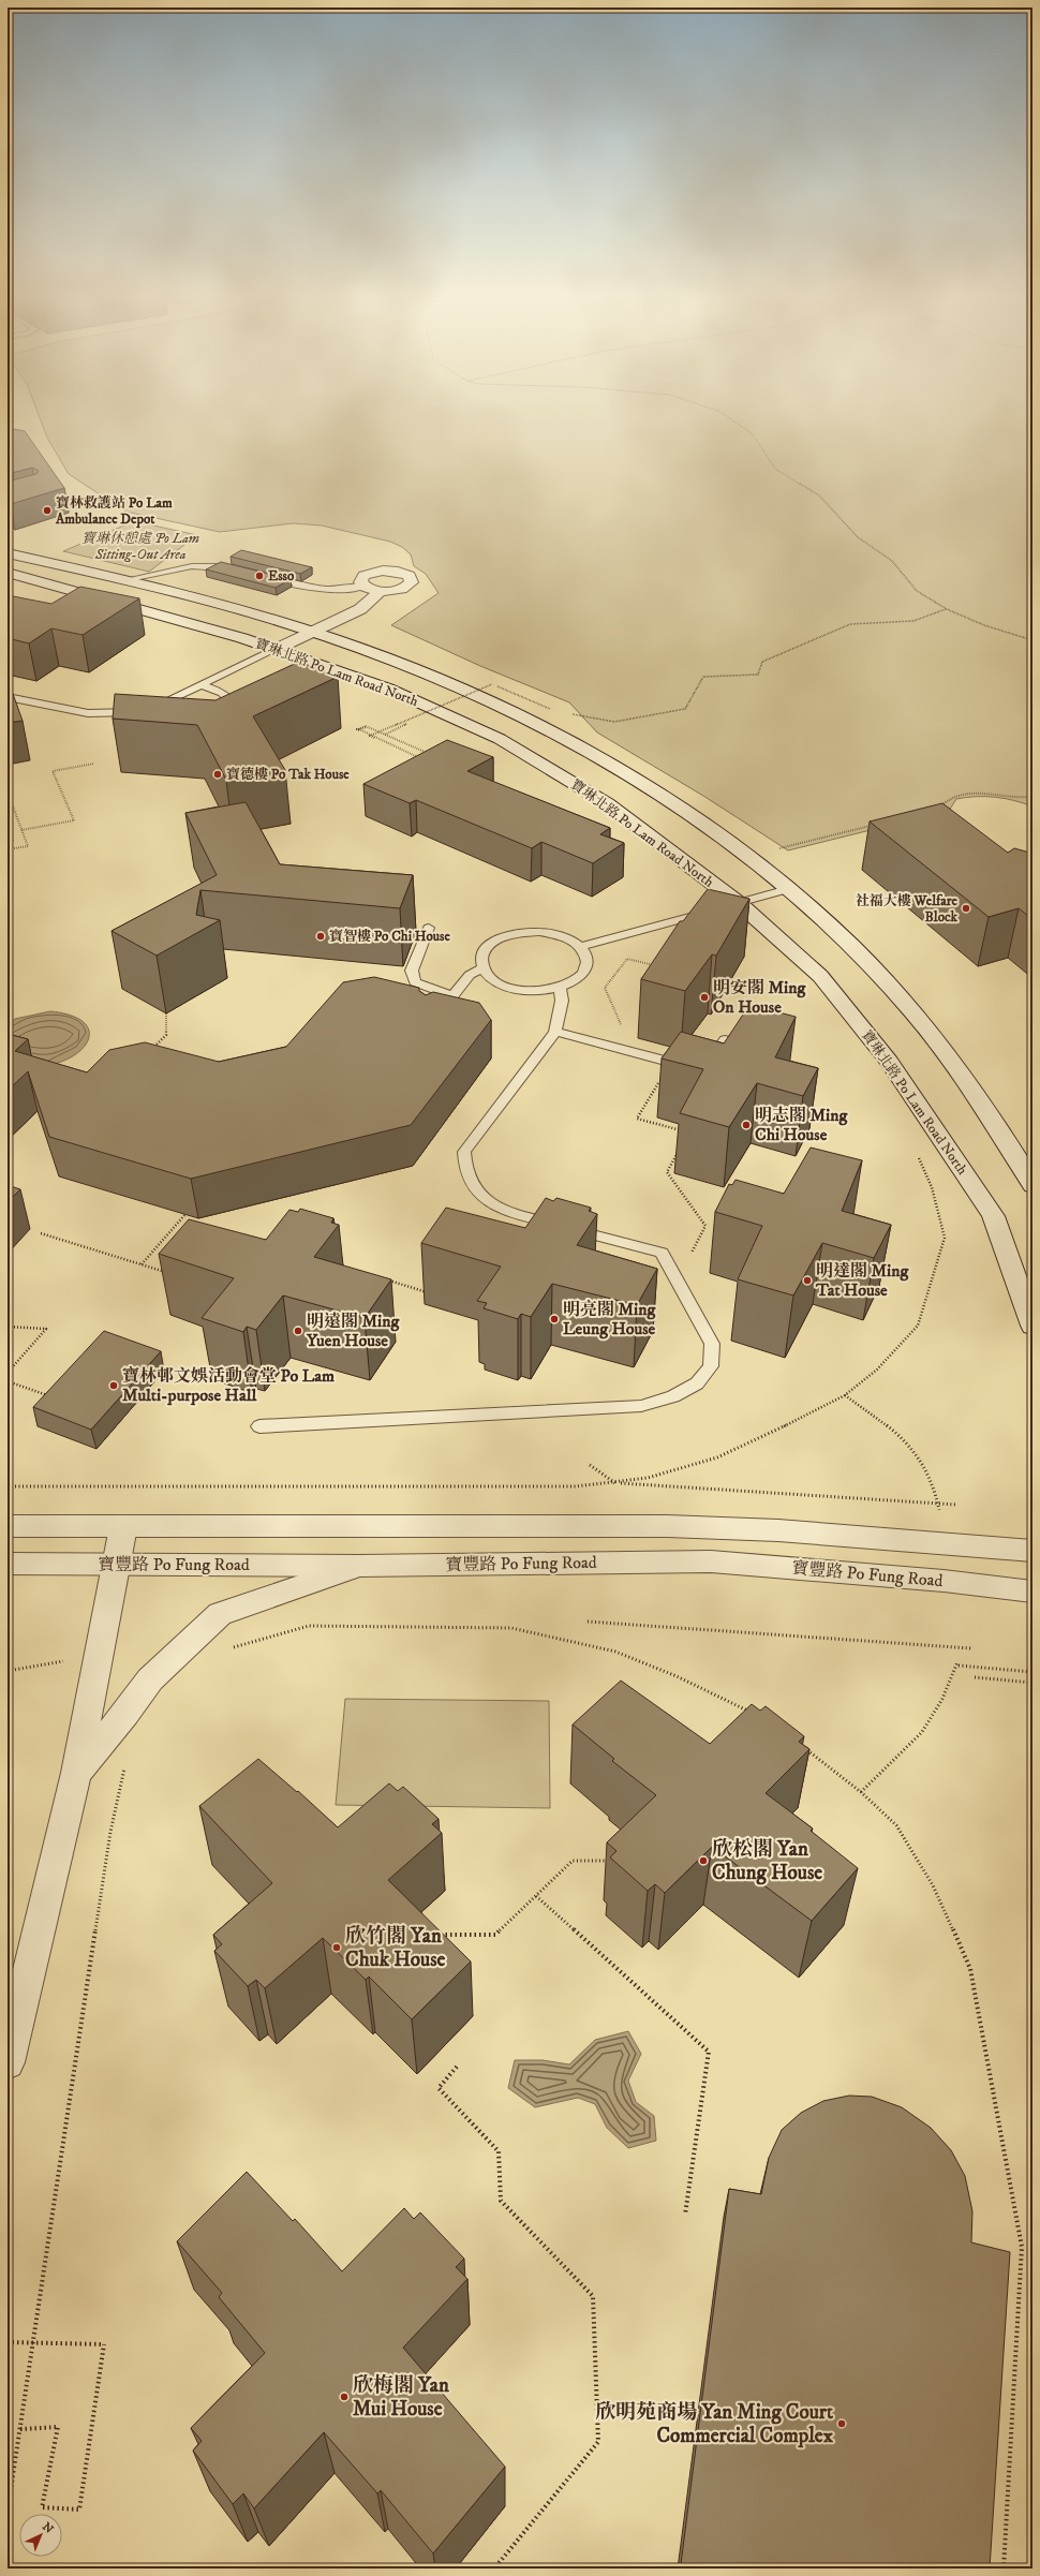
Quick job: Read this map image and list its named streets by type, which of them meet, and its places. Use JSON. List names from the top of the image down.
{
  "streets": {
    "main road": ["寶琳北路 Po Lam Road North", "寶豐路 Po Fung Road"]
  },
  "parks": ["寶琳休憩處 Po Lam Sitting-Out Area"],
  "places": [
    "寶林救護站 Po Lam Ambulance Depot",
    "Esso",
    "寶德樓 Po Tak House",
    "社福大樓 Welfare Block",
    "寶智樓 Po Chi House",
    "明安閣 Ming On House",
    "明志閣 Ming Chi House",
    "明達閣 Ming Tat House",
    "明亮閣 Ming Leung House",
    "明遠閣 Ming Yuen House",
    "寶林邨文娛活動會堂 Po Lam Multi-purpose Hall",
    "欣松閣 Yan Chung House",
    "欣竹閣 Yan Chuk House",
    "欣梅閣 Yan Mui House",
    "欣明苑商場 Yan Ming Court Commercial Complex"
  ],
  "north": "top right"
}
